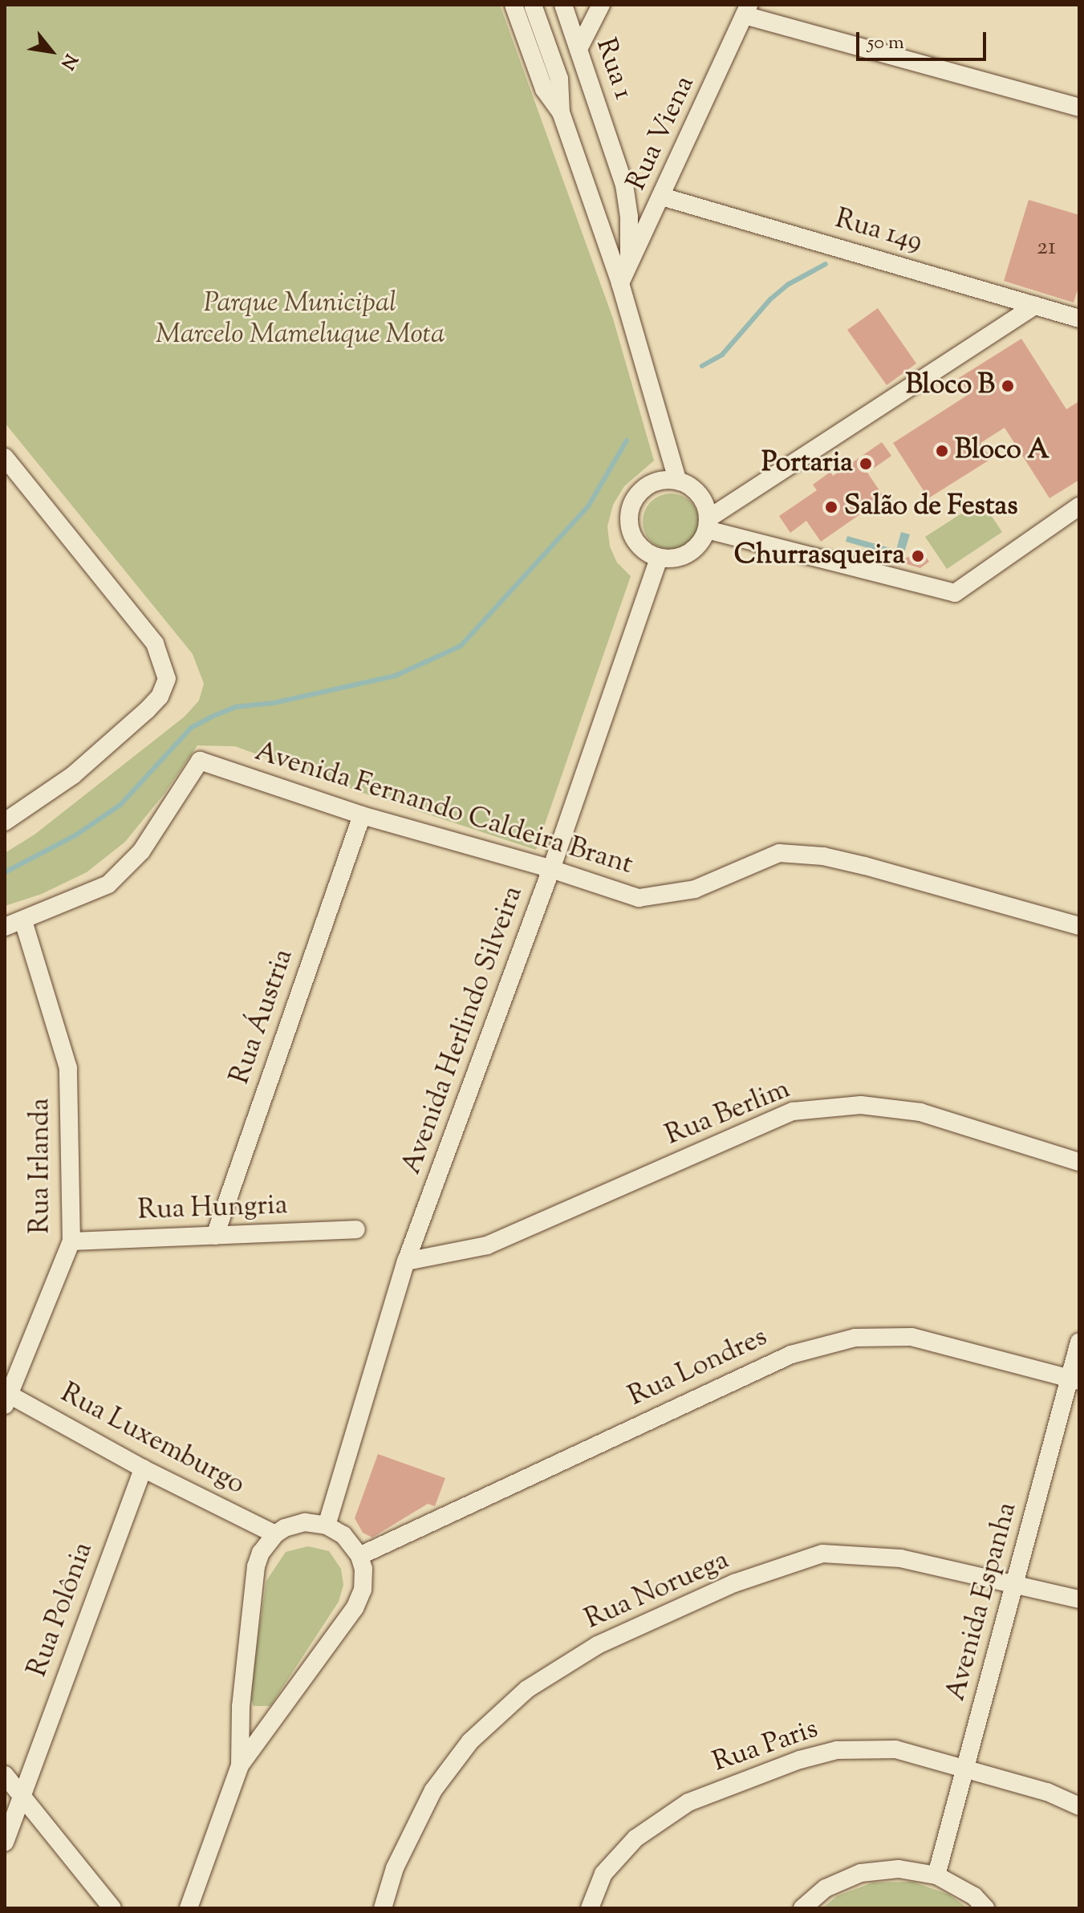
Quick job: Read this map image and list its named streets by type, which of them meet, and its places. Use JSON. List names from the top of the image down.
{
  "streets": {
    "street": [
      "Rua 1",
      "Rua Viena",
      "Rua 149",
      "Avenida Fernando Caldeira Brant",
      "Rua Áustria",
      "Avenida Herlindo Silveira",
      "Rua Berlim",
      "Rua Irlanda",
      "Rua Hungria",
      "Rua Londres",
      "Rua Luxemburgo",
      "Rua Noruega",
      "Avenida Espanha",
      "Rua Polônia",
      "Rua Paris"
    ]
  },
  "crossings": [
    ["Rua 1", "Rua Viena"],
    ["Rua Viena", "Rua 149"],
    ["Avenida Fernando Caldeira Brant", "Rua Áustria"],
    ["Avenida Fernando Caldeira Brant", "Avenida Herlindo Silveira"],
    ["Avenida Fernando Caldeira Brant", "Rua Irlanda"],
    ["Rua Áustria", "Rua Hungria"],
    ["Avenida Herlindo Silveira", "Rua Berlim"],
    ["Rua Irlanda", "Rua Hungria"],
    ["Rua Irlanda", "Rua Luxemburgo"],
    ["Rua Londres", "Avenida Espanha"],
    ["Rua Luxemburgo", "Rua Polônia"],
    ["Rua Noruega", "Avenida Espanha"],
    ["Avenida Espanha", "Rua Paris"]
  ],
  "parks": ["Parque Municipal Marcelo Mameluque Mota"],
  "places": [
    "Bloco B",
    "Bloco A",
    "Portaria",
    "Salão de Festas",
    "Churrasqueira"
  ],
  "house_numbers": ["21"],
  "scale_bar": "50 m",
  "north": "bottom right"
}
